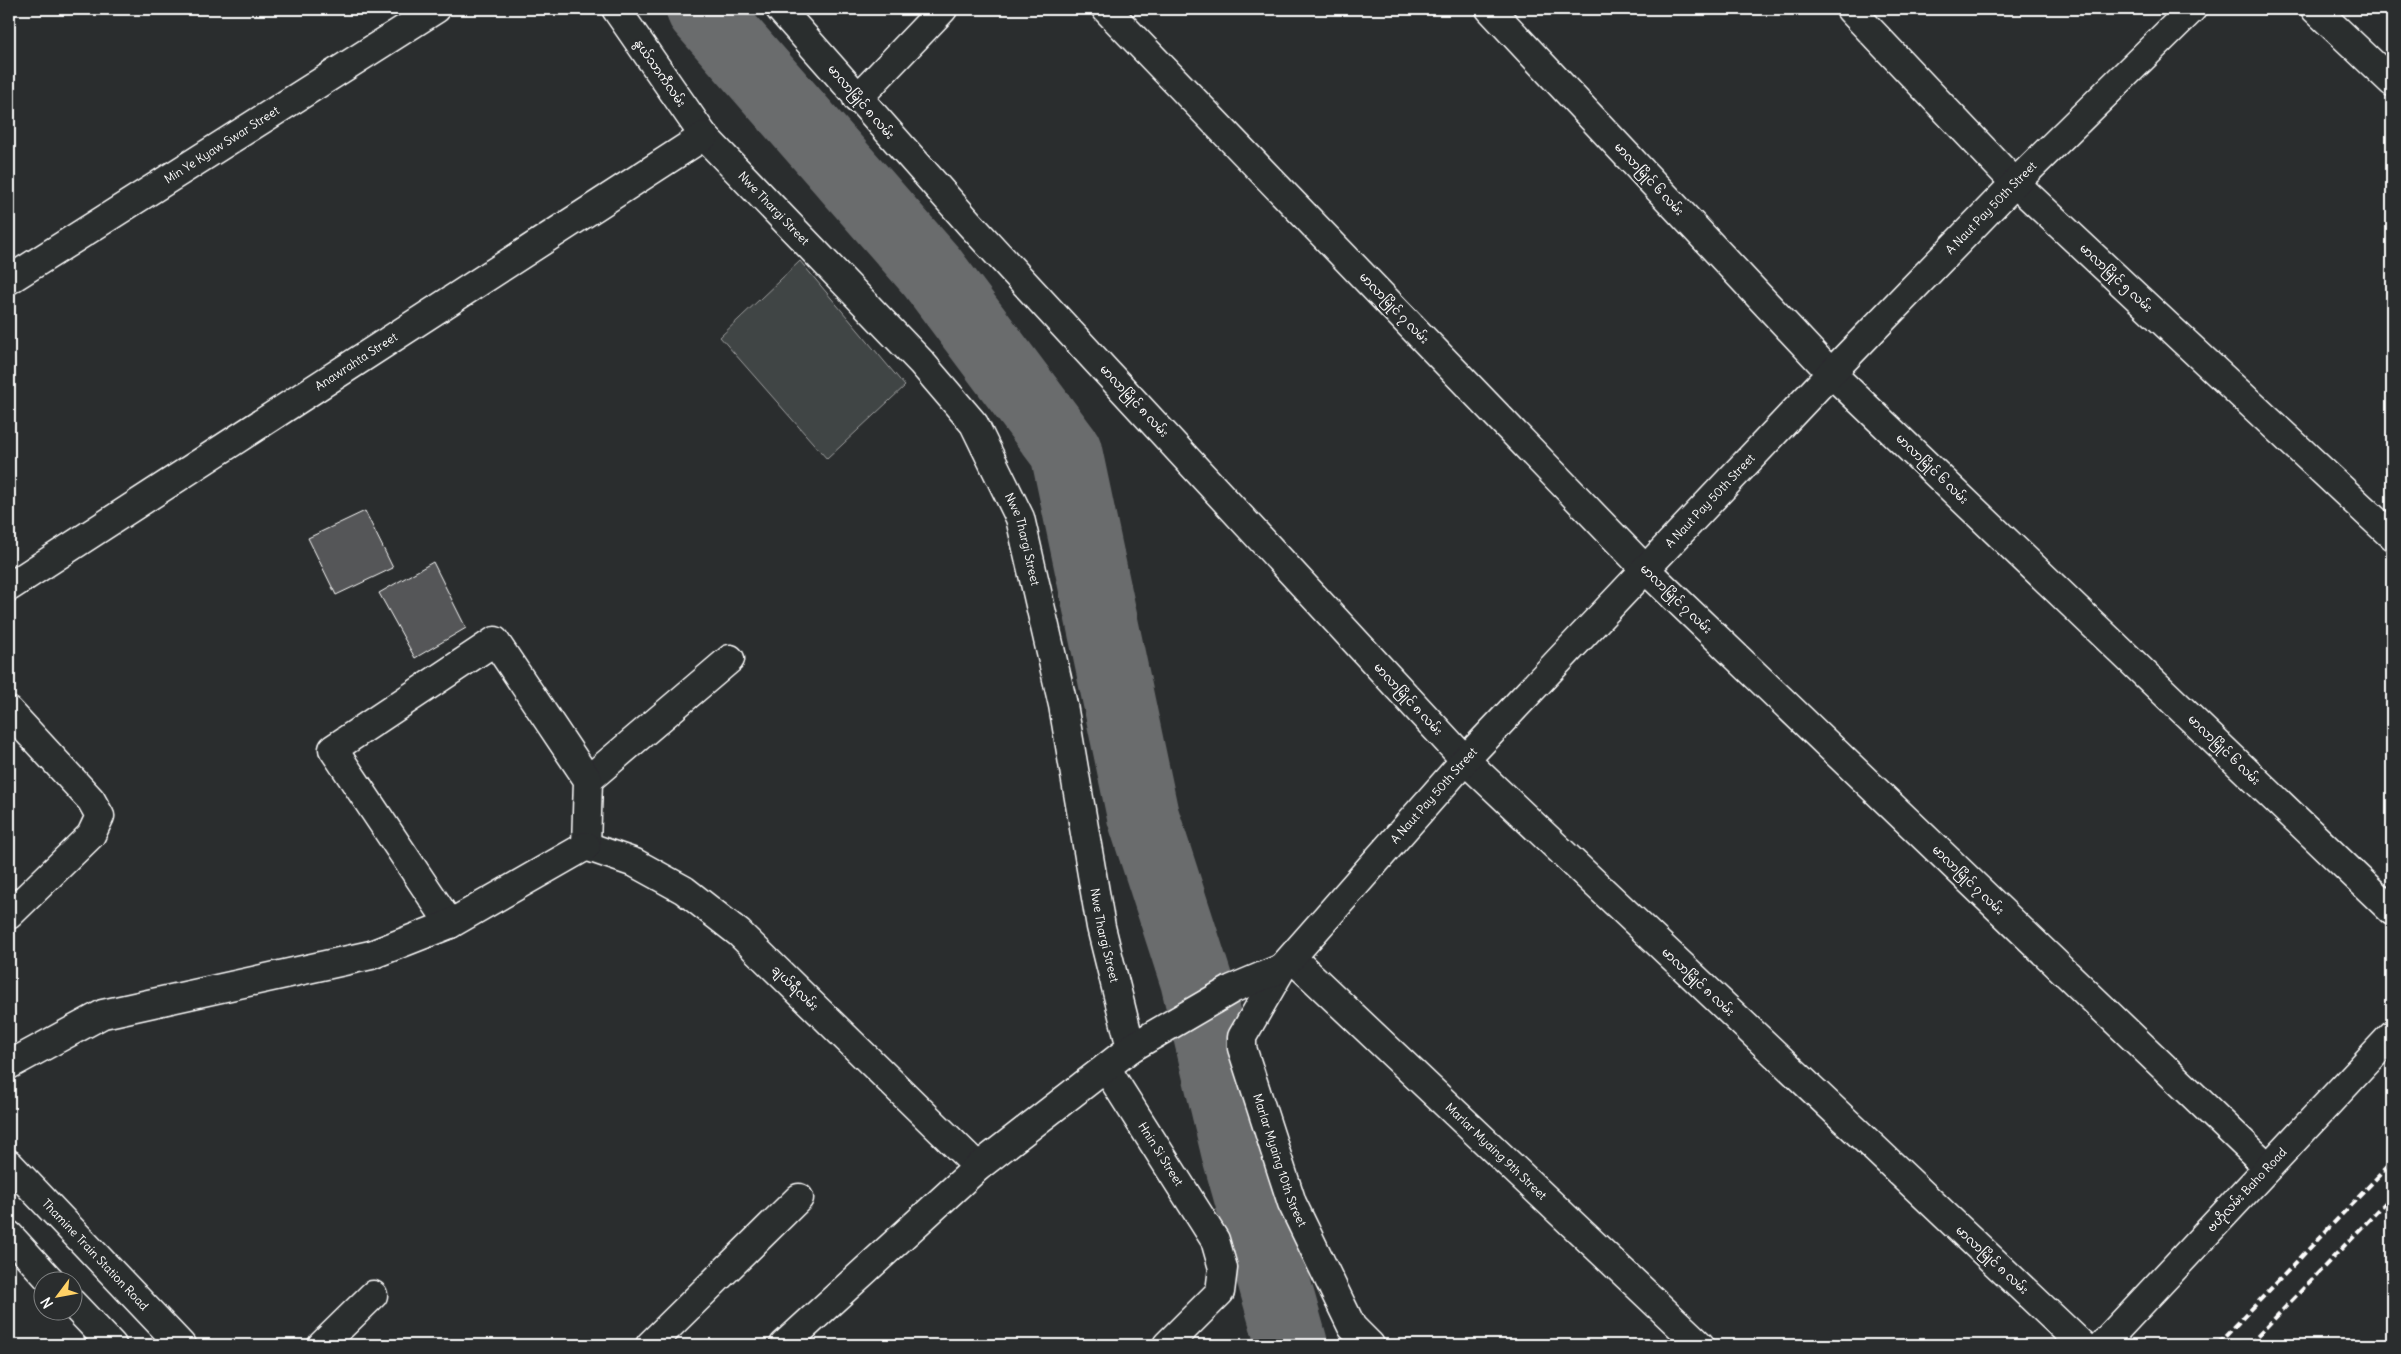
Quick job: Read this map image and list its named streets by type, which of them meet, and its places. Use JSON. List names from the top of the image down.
{
  "streets": {
    "street": [
      "နွယ်သာကီလမ်း",
      "မာလာမြိုင် ၈ လမ်း",
      "Min Ye Kyaw Swar Street",
      "မာလာမြိုင် ၆ လမ်း",
      "Nwe Thargi Street",
      "A Naut Pay 50th Street",
      "မာလာမြိုင် ၅ လမ်း",
      "မာလာမြိုင် ၇ လမ်း",
      "Anawrahta Street",
      "ချယ်ရီလမ်း",
      "Marlar Myaing 9th Street",
      "Hnin Si Street",
      "Marlar Myaing 10th Street",
      "ဗဟိုလမ်း Baho Road",
      "Thamine Train Station Road"
    ]
  },
  "crossings": [
    ["နွယ်သာကီလမ်း", "Nwe Thargi Street"],
    ["နွယ်သာကီလမ်း", "Anawrahta Street"],
    ["မာလာမြိုင် ၈ လမ်း", "A Naut Pay 50th Street"],
    ["မာလာမြိုင် ၆ လမ်း", "A Naut Pay 50th Street"],
    ["Nwe Thargi Street", "A Naut Pay 50th Street"],
    ["Nwe Thargi Street", "Anawrahta Street"],
    ["A Naut Pay 50th Street", "မာလာမြိုင် ၅ လမ်း"],
    ["A Naut Pay 50th Street", "မာလာမြိုင် ၇ လမ်း"],
    ["A Naut Pay 50th Street", "Marlar Myaing 9th Street"],
    ["A Naut Pay 50th Street", "Marlar Myaing 10th Street"],
    ["မာလာမြိုင် ၇ လမ်း", "ဗဟိုလမ်း Baho Road"],
    ["Marlar Myaing 9th Street", "Marlar Myaing 10th Street"]
  ],
  "north": "bottom left"
}
